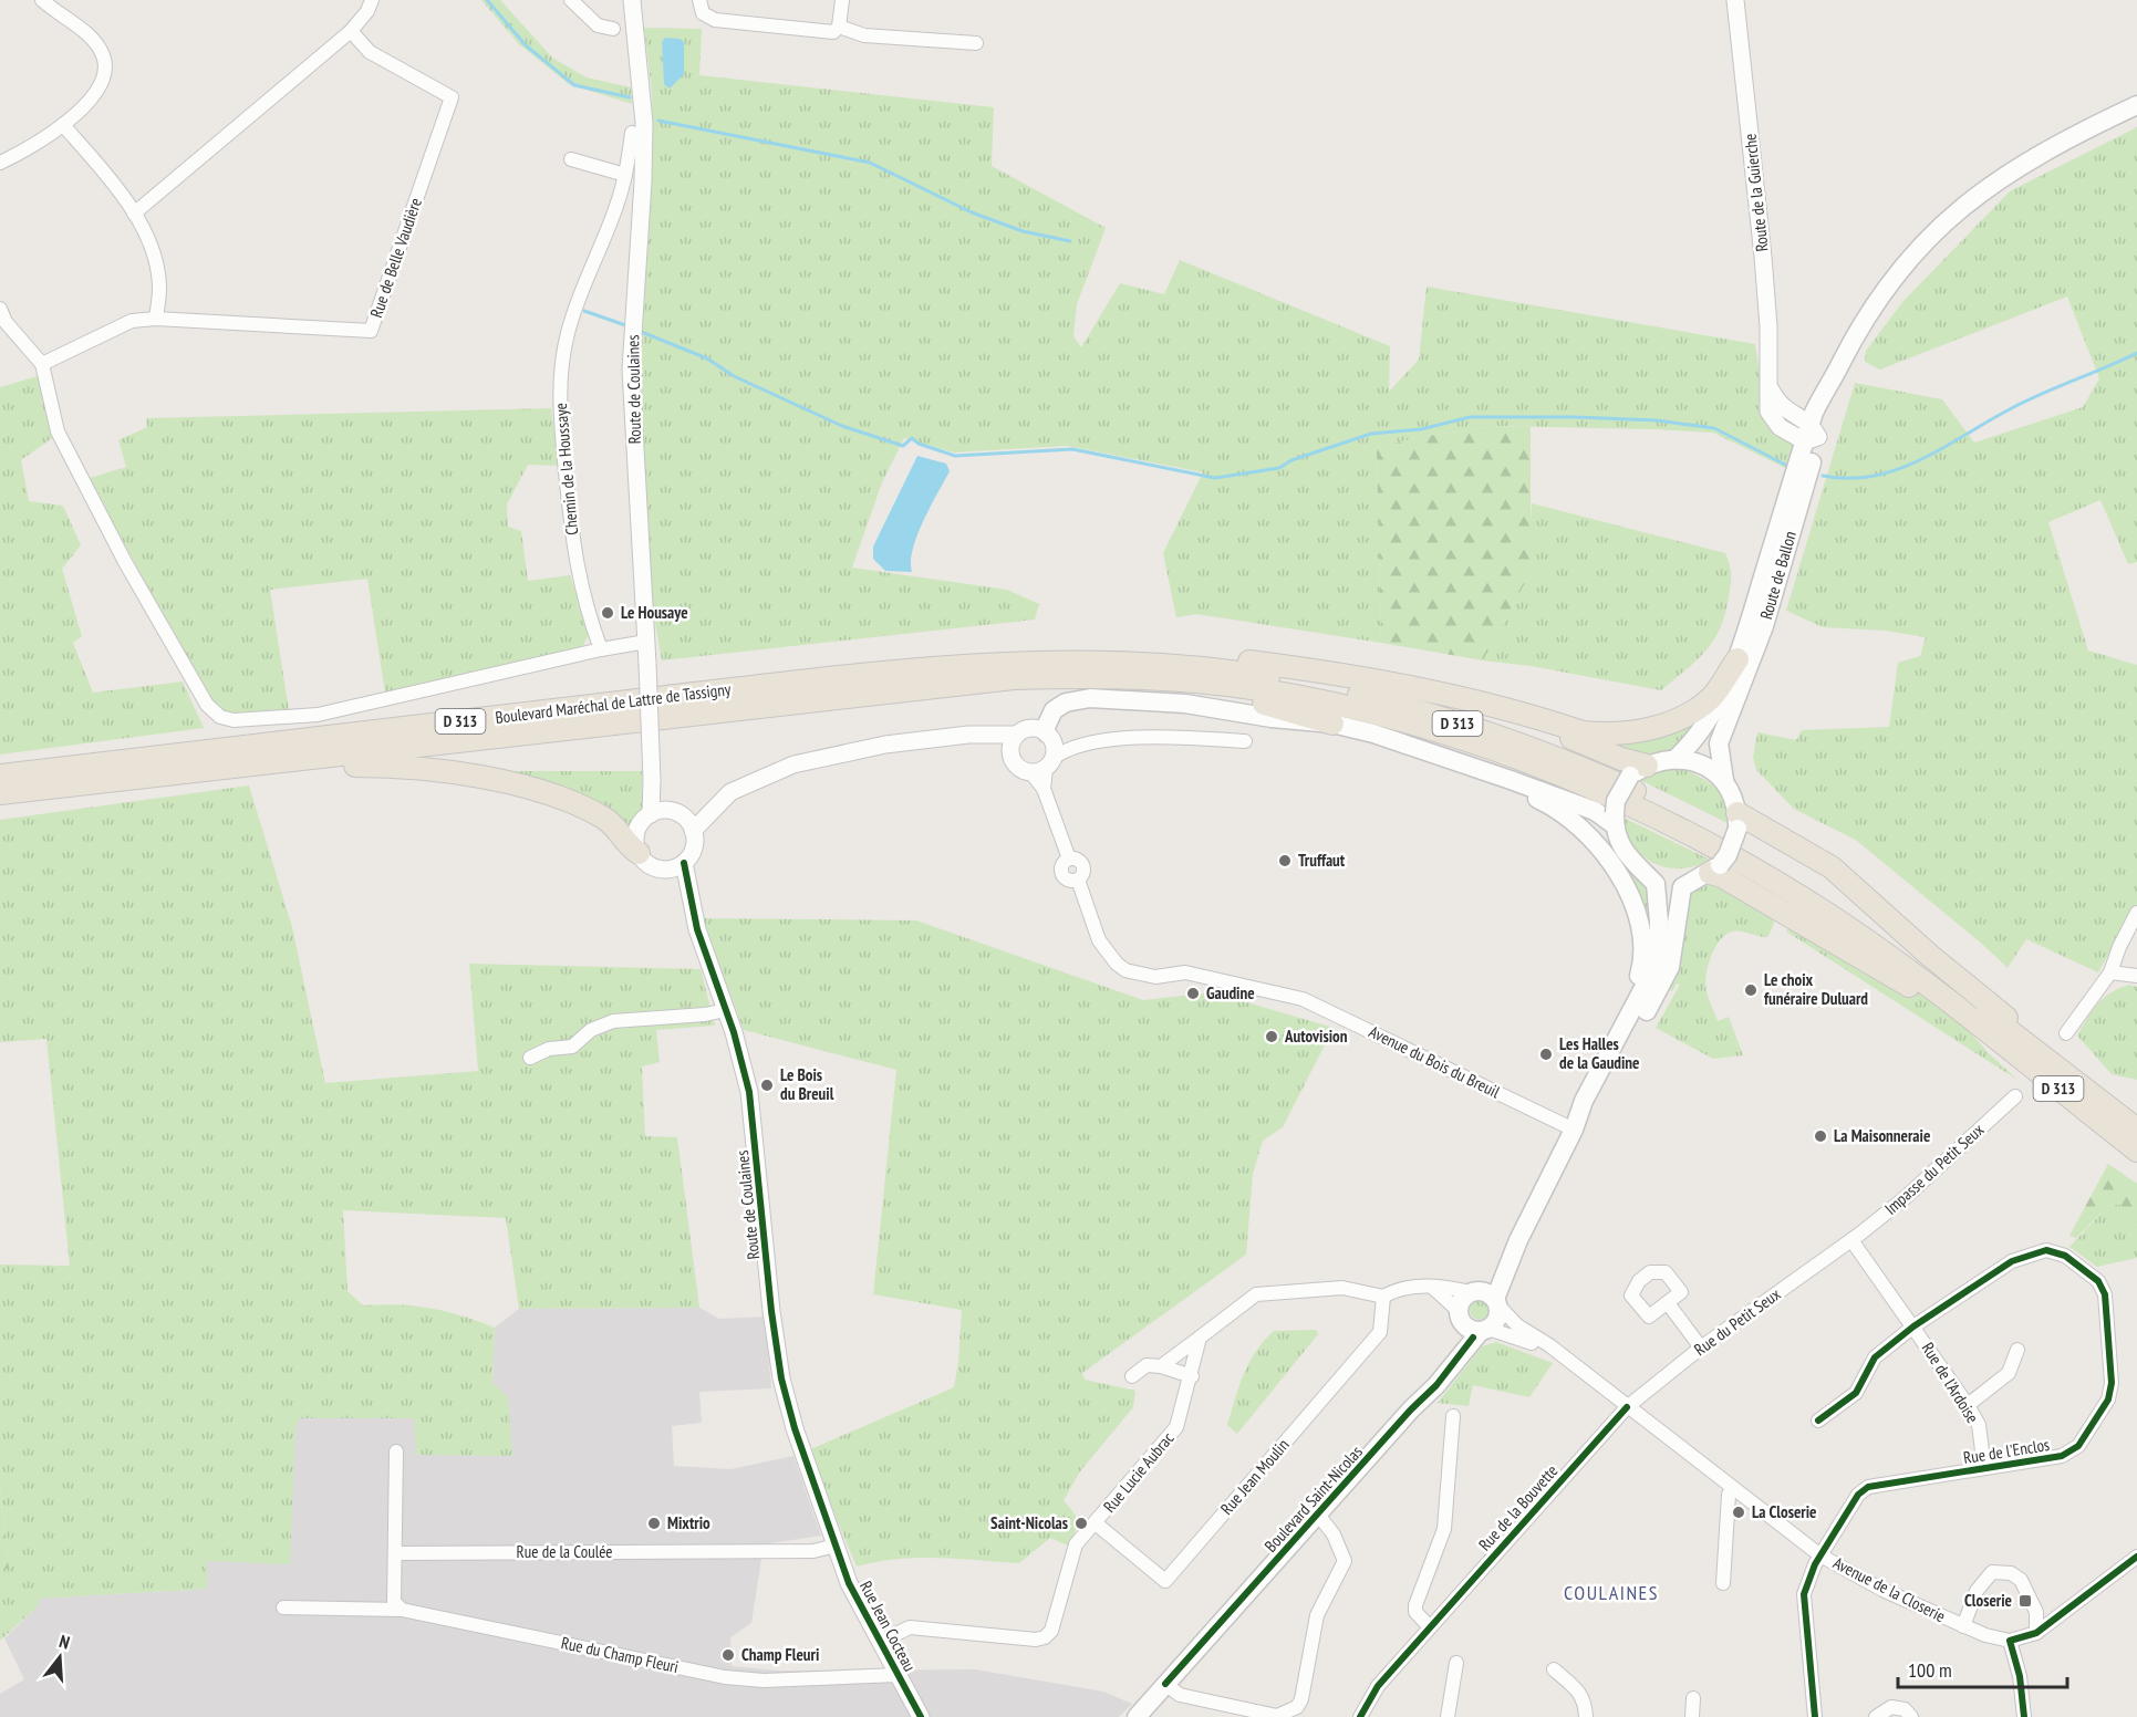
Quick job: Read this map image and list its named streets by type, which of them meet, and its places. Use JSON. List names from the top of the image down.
{
  "streets": {
    "highway": ["Boulevard Maréchal de Lattre de Tassigny", "D 313"],
    "main road": ["Route de Ballon", "Boulevard Saint-Nicolas"],
    "street": [
      "Route de la Guierche",
      "Rue de Belle Vaudière",
      "Route de Coulaines",
      "Chemin de la Houssaye",
      "Avenue du Bois du Breuil",
      "Impasse du Petit Seux",
      "Rue du Petit Seux",
      "Rue de l'Ardoise",
      "Rue de l'Enclos",
      "Rue Lucie Aubrac",
      "Rue Jean Moulin",
      "Rue de la Bouvette",
      "Rue de la Coulée",
      "Avenue de la Closerie",
      "Rue Jean Cocteau",
      "Rue du Champ Fleuri"
    ]
  },
  "crossings": [
    ["Route de la Guierche", "Route de Ballon"],
    ["Route de Coulaines", "Rue de la Coulée"],
    ["Route de Coulaines", "Rue Jean Cocteau"],
    ["Boulevard Maréchal de Lattre de Tassigny", "D 313"],
    ["Impasse du Petit Seux", "Rue du Petit Seux"],
    ["Impasse du Petit Seux", "Rue de l'Ardoise"],
    ["Rue du Petit Seux", "Rue de l'Ardoise"],
    ["Rue du Petit Seux", "Rue de la Bouvette"],
    ["Rue du Petit Seux", "Avenue de la Closerie"],
    ["Rue de l'Ardoise", "Rue de l'Enclos"],
    ["Rue de l'Enclos", "Avenue de la Closerie"],
    ["Rue Lucie Aubrac", "Rue Jean Moulin"],
    ["Rue Lucie Aubrac", "Rue Jean Cocteau"],
    ["Boulevard Saint-Nicolas", "Avenue de la Closerie"],
    ["Rue de la Bouvette", "Avenue de la Closerie"],
    ["Rue de la Coulée", "Rue Jean Cocteau"],
    ["Rue Jean Cocteau", "Rue du Champ Fleuri"]
  ],
  "districts": ["COULAINES"],
  "places": {
    "other": [
      "Le Housaye",
      "Truffaut",
      "Le choix funéraire Duluard",
      "Gaudine",
      "Autovision",
      "Les Halles de la Gaudine",
      "Le Bois du Breuil",
      "La Maisonneraie",
      "La Closerie",
      "Mixtrio",
      "Saint-Nicolas",
      "Champ Fleuri"
    ],
    "transit": ["Closerie"]
  },
  "scale_bar": "100 m",
  "north": "top"
}
